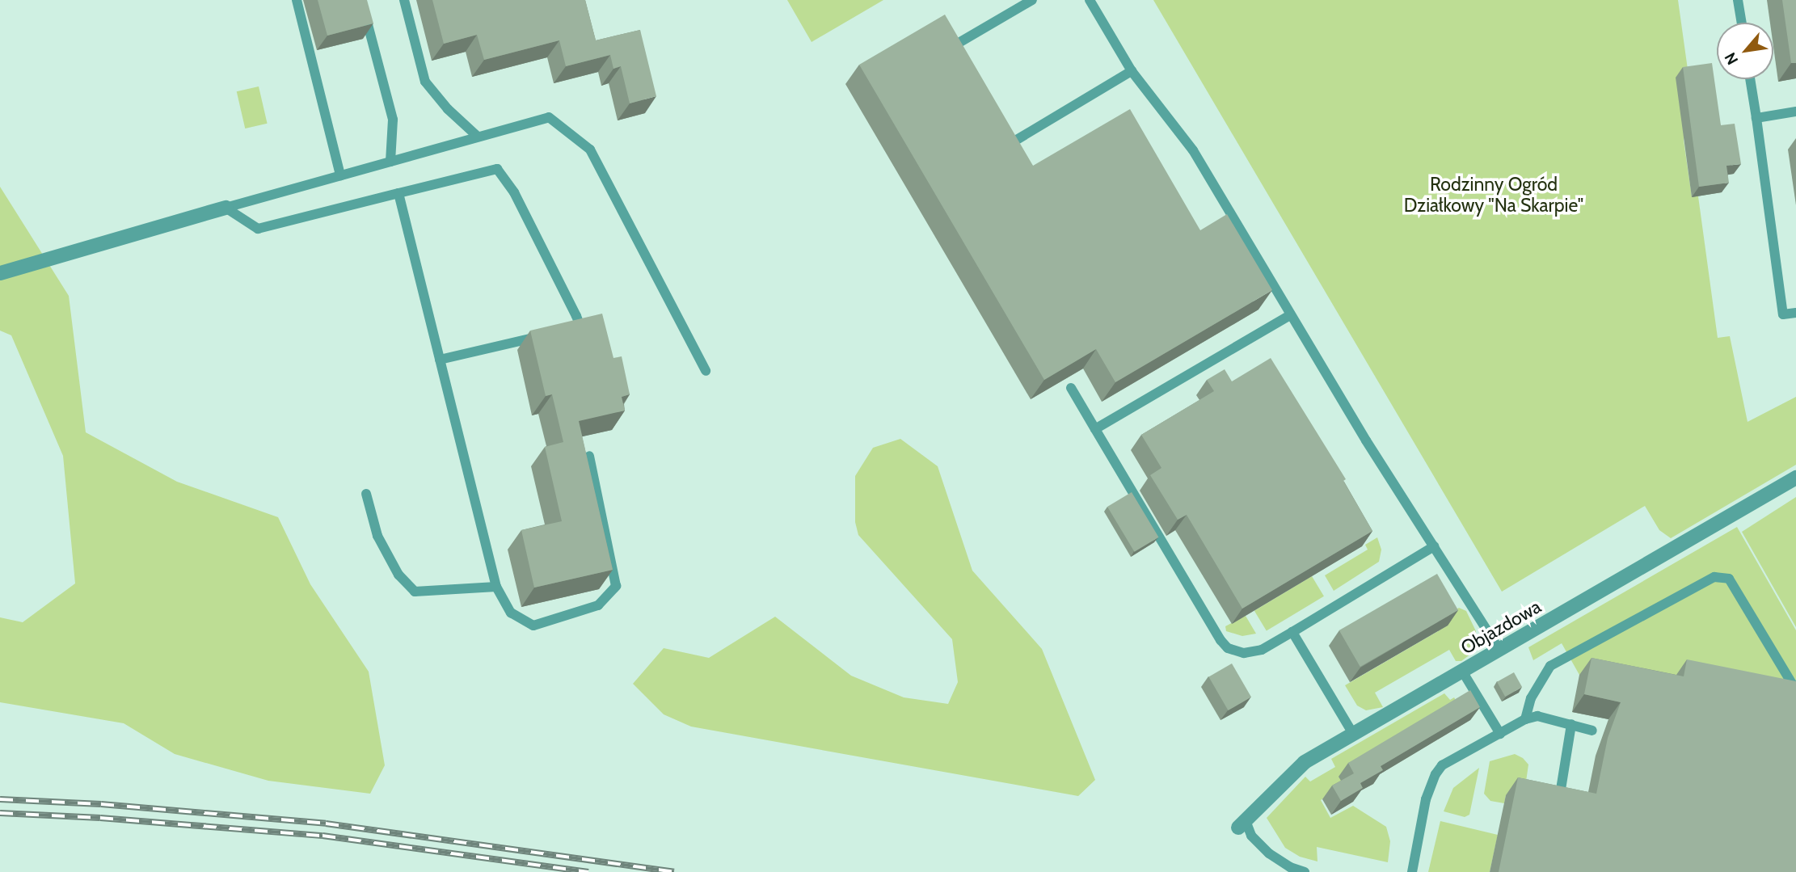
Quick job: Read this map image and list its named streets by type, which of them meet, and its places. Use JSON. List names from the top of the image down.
{
  "streets": {
    "street": ["Objazdowa"]
  },
  "parks": ["Rodzinny Ogród Działkowy \"Na Skarpie\""],
  "north": "bottom left"
}
